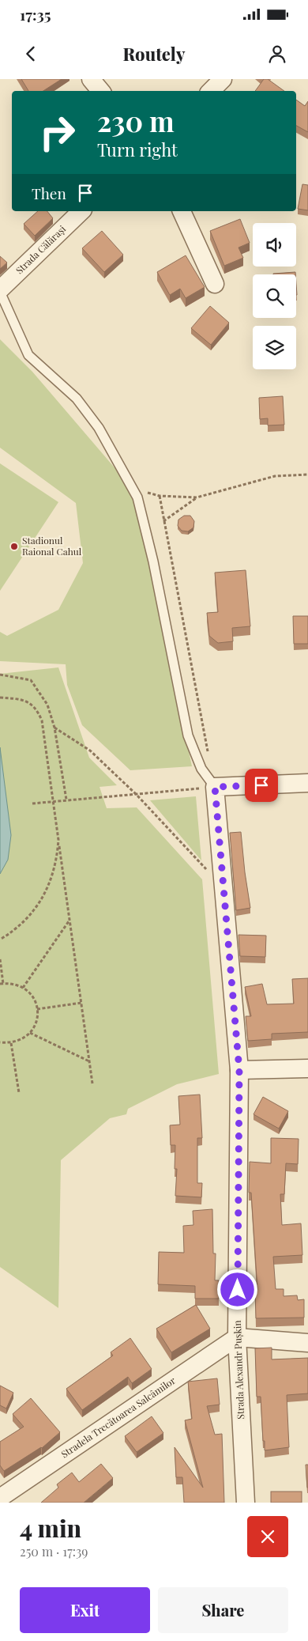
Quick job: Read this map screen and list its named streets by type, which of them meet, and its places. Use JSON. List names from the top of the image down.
{
  "streets": {
    "street": ["Strada Călărași", "Strada Alexandr Pușkin", "Stradela Trecătoarea Salcâmilor"]
  },
  "crossings": [
    ["Strada Alexandr Pușkin", "Stradela Trecătoarea Salcâmilor"]
  ],
  "places": ["Stadionul Raional Cahul"],
  "page": {
    "status": "17:35",
    "header": "Routely",
    "turn": ["230 m", "Turn right"],
    "then": "Then",
    "heading": ["4 min", "250 m · 17:39"],
    "buttons": ["Exit", "Share"]
  }
}
